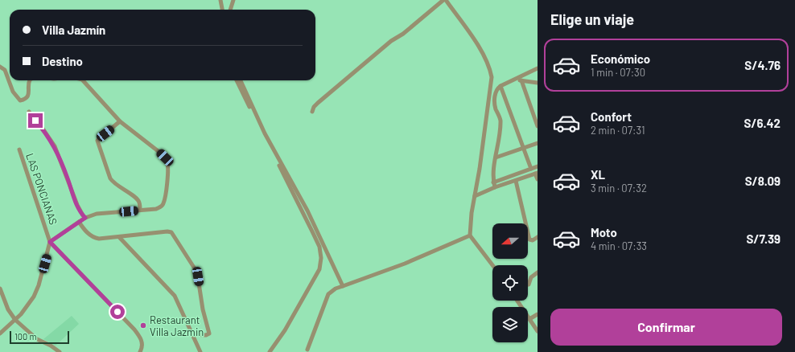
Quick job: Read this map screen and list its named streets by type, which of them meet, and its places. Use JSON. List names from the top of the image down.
{
  "streets": {
    "street": ["LAS PONCIANAS"]
  },
  "places": ["Restaurant Villa Jazmin"],
  "scale_bar": "100 m",
  "north": "left",
  "page": {
    "heading": "Elige un viaje",
    "banner": ["Villa Jazmín", "Destino"],
    "list": [
      {
        "name": "Económico",
        "note": "1 min · 07:30",
        "value": "S/4.76"
      },
      {
        "name": "Confort",
        "note": "2 min · 07:31",
        "value": "S/6.42"
      },
      {
        "name": "XL",
        "note": "3 min · 07:32",
        "value": "S/8.09"
      },
      {
        "name": "Moto",
        "note": "4 min · 07:33",
        "value": "S/7.39"
      }
    ],
    "buttons": "Confirmar",
    "scale": "100 m"
  }
}
